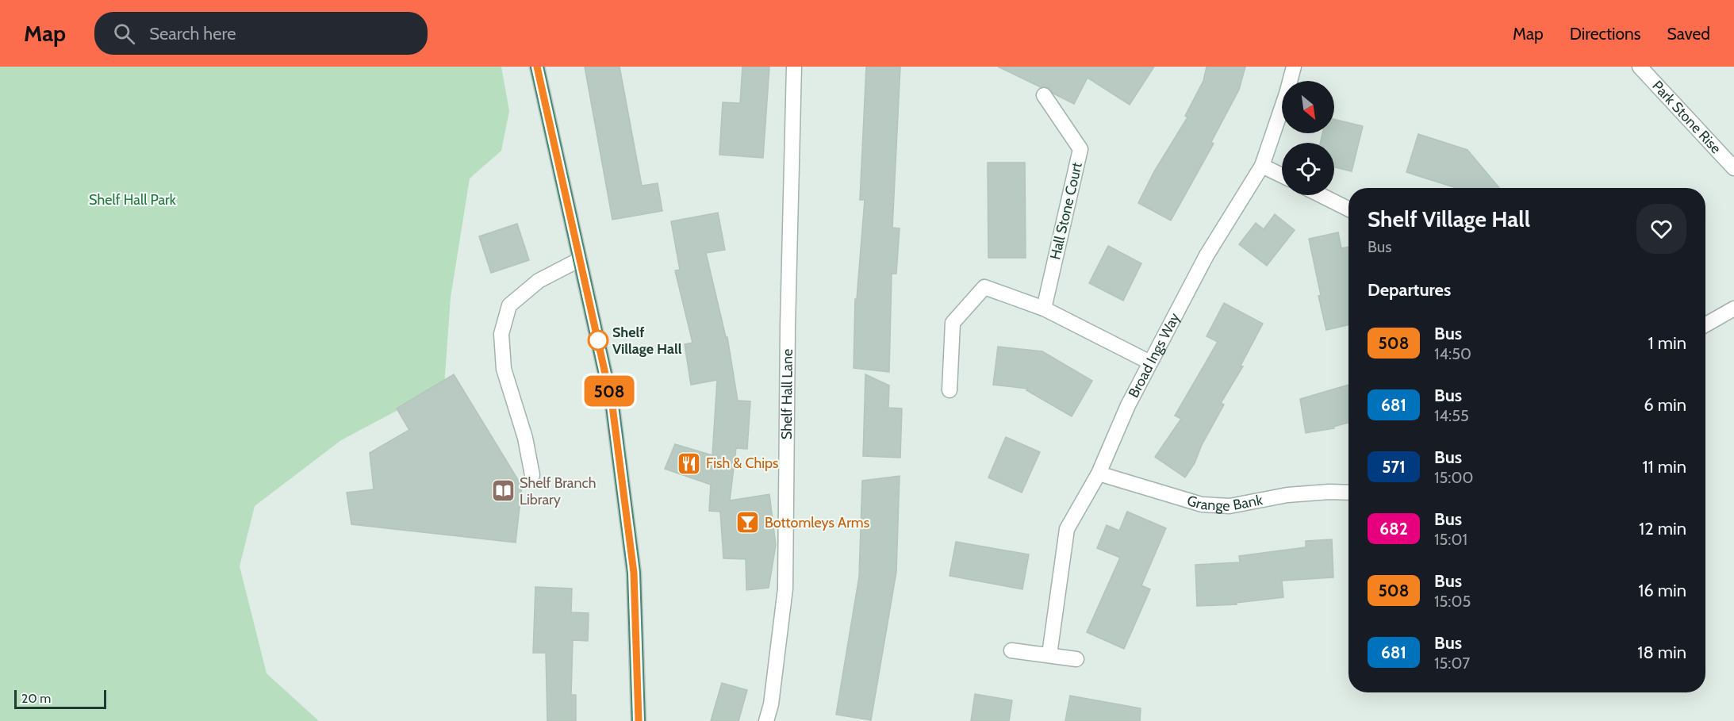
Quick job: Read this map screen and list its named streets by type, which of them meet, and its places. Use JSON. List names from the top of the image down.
{
  "streets": {
    "street": [
      "Park Stone Rise",
      "Hall Stone Court",
      "Broad Ings Way",
      "Shelf Hall Lane",
      "Grange Bank"
    ]
  },
  "crossings": [
    ["Broad Ings Way", "Grange Bank"]
  ],
  "parks": ["Shelf Hall Park"],
  "places": {
    "other": ["Shelf Village Hall"],
    "restaurant": ["Fish & Chips"],
    "library": ["Shelf Branch Library"],
    "bar": ["Bottomleys Arms"]
  },
  "lines": ["bus line 508"],
  "scale_bar": "20 m",
  "north": "bottom right",
  "page": {
    "header": "Map",
    "search": "Search here",
    "nav": ["Map", "Directions", "Saved"],
    "on_map": "508",
    "heading": [
      ["Shelf Village Hall", "Bus"],
      "Departures"
    ],
    "list": [
      {
        "mark": "508",
        "name": "Bus",
        "note": "14:50",
        "value": "1 min"
      },
      {
        "mark": "681",
        "name": "Bus",
        "note": "14:55",
        "value": "6 min"
      },
      {
        "mark": "571",
        "name": "Bus",
        "note": "15:00",
        "value": "11 min"
      },
      {
        "mark": "682",
        "name": "Bus",
        "note": "15:01",
        "value": "12 min"
      },
      {
        "mark": "508",
        "name": "Bus",
        "note": "15:05",
        "value": "16 min"
      },
      {
        "mark": "681",
        "name": "Bus",
        "note": "15:07",
        "value": "18 min"
      }
    ],
    "scale": "20 m"
  }
}
